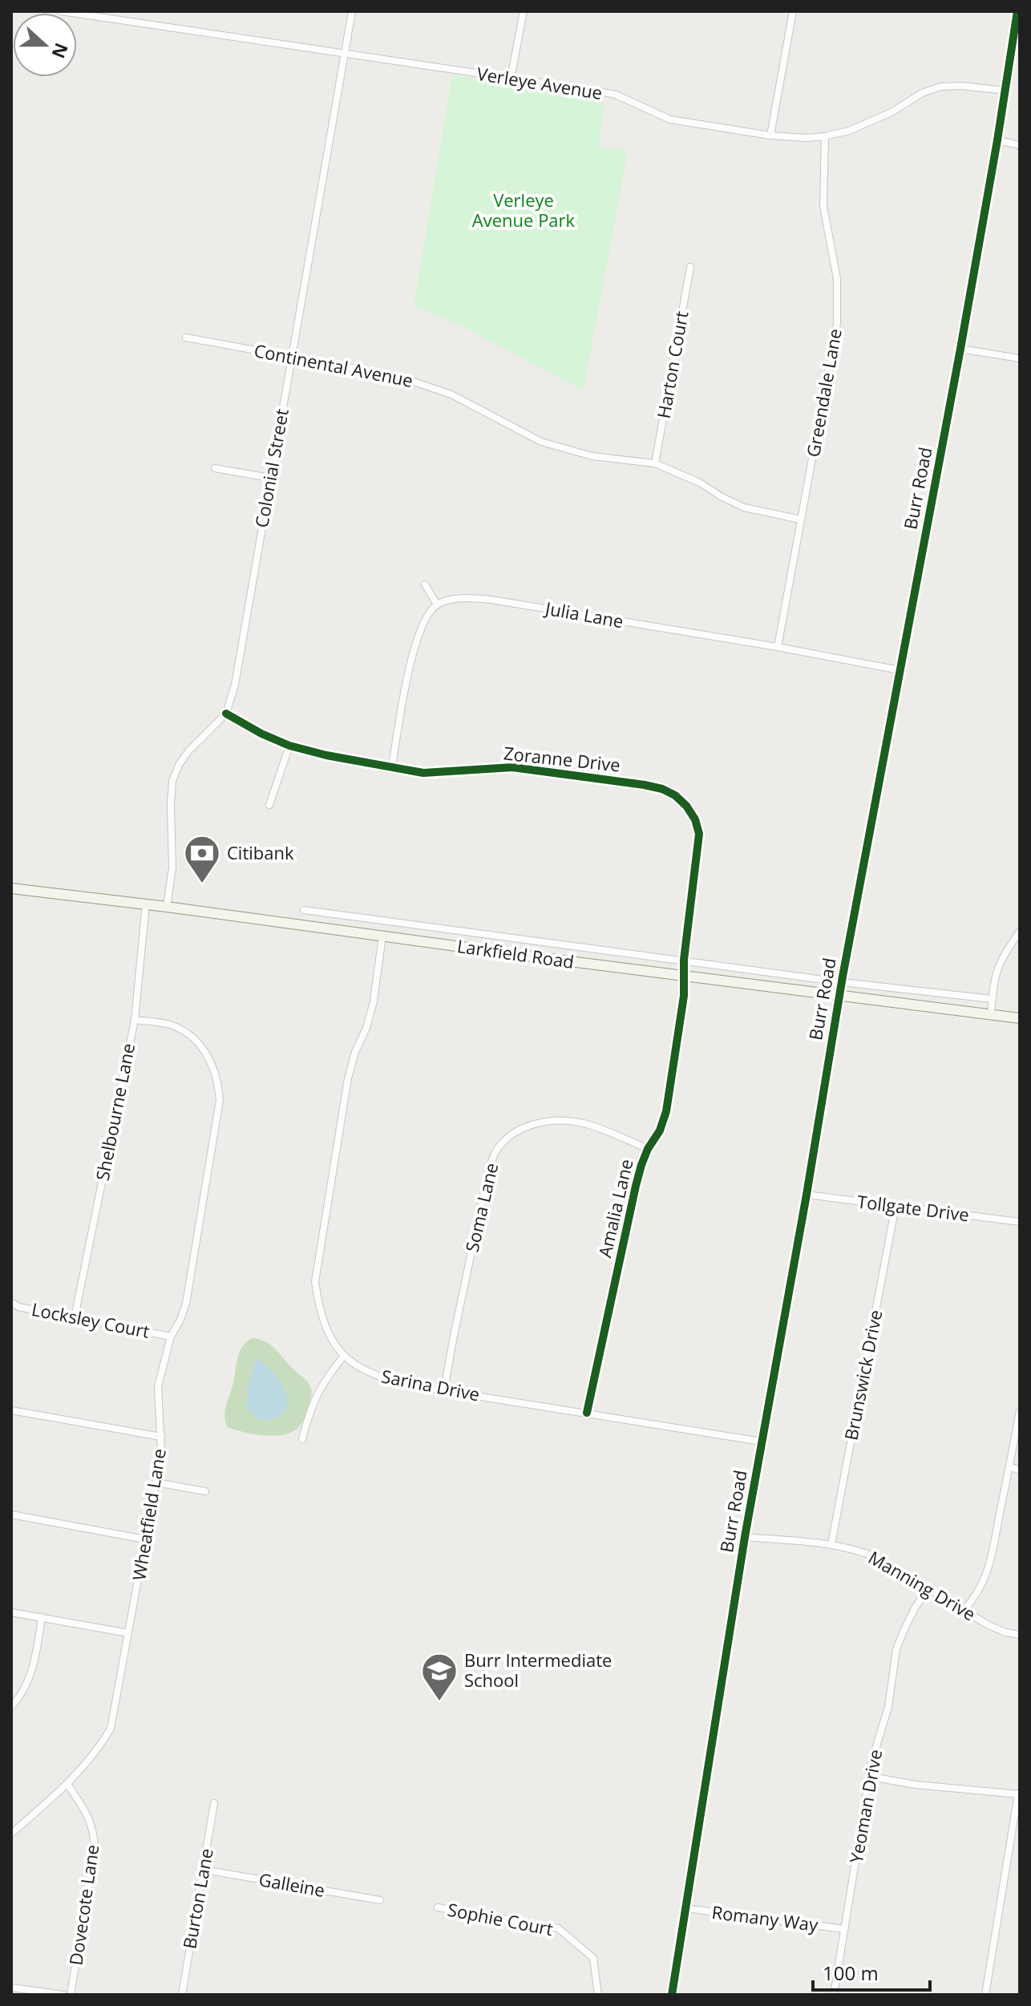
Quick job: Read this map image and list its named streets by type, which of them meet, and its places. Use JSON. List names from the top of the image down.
{
  "streets": {
    "main road": ["Larkfield Road"],
    "street": [
      "Verleye Avenue",
      "Harton Court",
      "Continental Avenue",
      "Greendale Lane",
      "Colonial Street",
      "Burr Road",
      "Julia Lane",
      "Zoranne Drive",
      "Shelbourne Lane",
      "Soma Lane",
      "Amalia Lane",
      "Tollgate Drive",
      "Locksley Court",
      "Brunswick Drive",
      "Sarina Drive",
      "Wheatfield Lane",
      "Manning Drive",
      "Yeoman Drive",
      "Galleine",
      "Burton Lane",
      "Dovecote Lane",
      "Romany Way",
      "Sophie Court"
    ]
  },
  "crossings": [
    ["Verleye Avenue", "Greendale Lane"],
    ["Verleye Avenue", "Colonial Street"],
    ["Verleye Avenue", "Burr Road"],
    ["Harton Court", "Continental Avenue"],
    ["Continental Avenue", "Greendale Lane"],
    ["Continental Avenue", "Colonial Street"],
    ["Greendale Lane", "Julia Lane"],
    ["Colonial Street", "Zoranne Drive"],
    ["Colonial Street", "Larkfield Road"],
    ["Burr Road", "Julia Lane"],
    ["Burr Road", "Larkfield Road"],
    ["Burr Road", "Tollgate Drive"],
    ["Burr Road", "Sarina Drive"],
    ["Burr Road", "Manning Drive"],
    ["Burr Road", "Romany Way"],
    ["Zoranne Drive", "Larkfield Road"],
    ["Zoranne Drive", "Amalia Lane"],
    ["Larkfield Road", "Shelbourne Lane"],
    ["Larkfield Road", "Amalia Lane"],
    ["Larkfield Road", "Sarina Drive"],
    ["Shelbourne Lane", "Locksley Court"],
    ["Shelbourne Lane", "Wheatfield Lane"],
    ["Soma Lane", "Amalia Lane"],
    ["Soma Lane", "Sarina Drive"],
    ["Amalia Lane", "Sarina Drive"],
    ["Tollgate Drive", "Brunswick Drive"],
    ["Locksley Court", "Wheatfield Lane"],
    ["Brunswick Drive", "Manning Drive"],
    ["Wheatfield Lane", "Dovecote Lane"],
    ["Manning Drive", "Yeoman Drive"],
    ["Yeoman Drive", "Romany Way"],
    ["Galleine", "Burton Lane"]
  ],
  "parks": ["Verleye Avenue Park"],
  "places": {
    "bank": ["Citibank"],
    "school or university": ["Burr Intermediate School"]
  },
  "scale_bar": "100 m",
  "north": "right"
}
